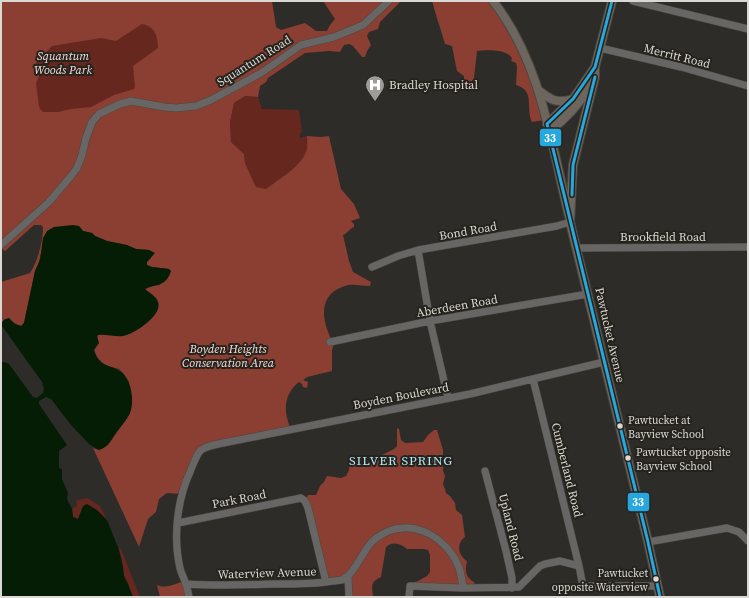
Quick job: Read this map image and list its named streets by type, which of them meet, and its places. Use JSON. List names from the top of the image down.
{
  "streets": {
    "main road": ["Pawtucket Avenue"],
    "street": [
      "Merritt Road",
      "Squantum Road",
      "Bond Road",
      "Brookfield Road",
      "Aberdeen Road",
      "Boyden Boulevard",
      "Cumberland Road",
      "Park Road",
      "Upland Road",
      "Waterview Avenue"
    ]
  },
  "crossings": [
    ["Merritt Road", "Pawtucket Avenue"],
    ["Bond Road", "Pawtucket Avenue"],
    ["Brookfield Road", "Pawtucket Avenue"],
    ["Aberdeen Road", "Pawtucket Avenue"],
    ["Pawtucket Avenue", "Boyden Boulevard"],
    ["Boyden Boulevard", "Cumberland Road"],
    ["Boyden Boulevard", "Park Road"],
    ["Park Road", "Waterview Avenue"]
  ],
  "districts": ["SILVER SPRING"],
  "parks": ["Squantum Woods Park", "Boyden Heights Conservation Area"],
  "places": {
    "hospital": ["Bradley Hospital"],
    "other": ["Pawtucket at Bayview School", "Pawtucket opposite Bayview School", "Pawtucket opposite Waterview"]
  },
  "lines": ["transit line 33"]
}
